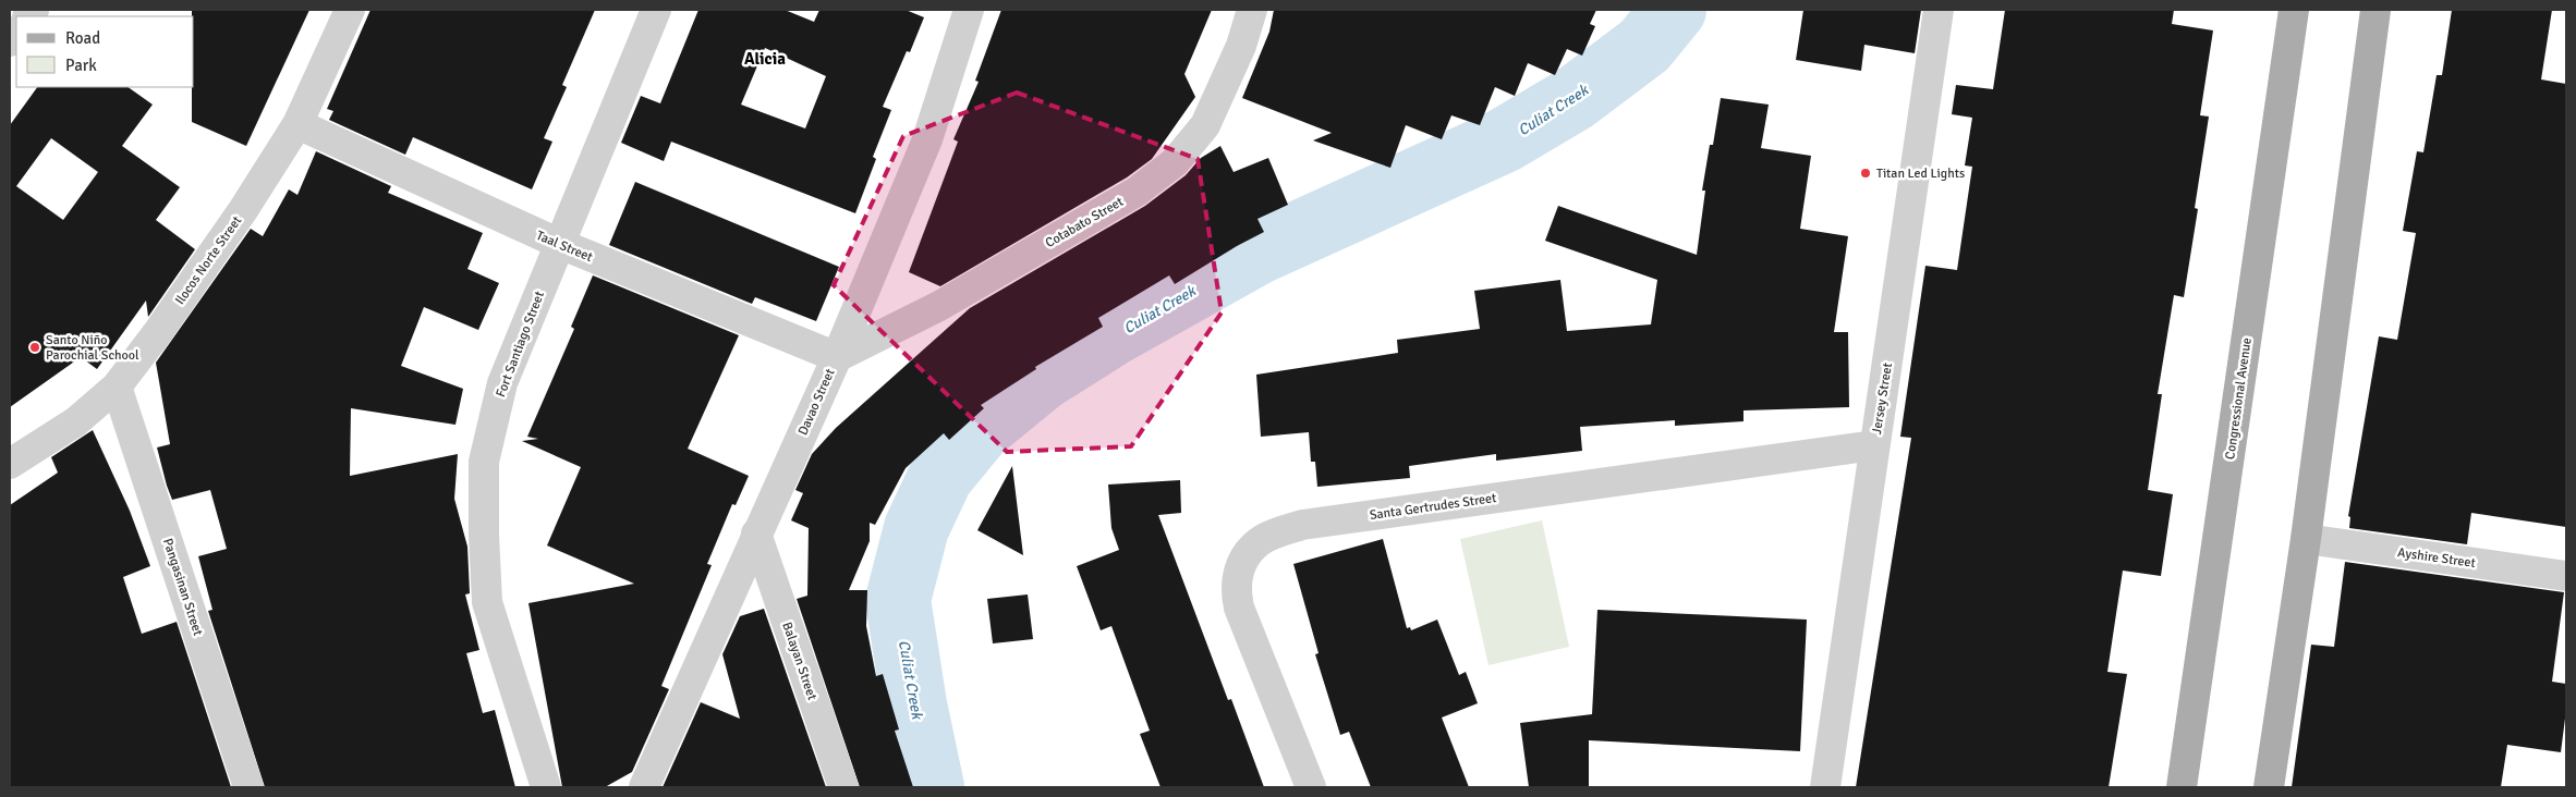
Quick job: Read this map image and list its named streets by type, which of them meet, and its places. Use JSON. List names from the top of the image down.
{
  "streets": {
    "main road": ["Congressional Avenue"],
    "street": [
      "Cotabato Street",
      "Taal Street",
      "Ilocos Norte Street",
      "Fort Santiago Street",
      "Jersey Street",
      "Davao Street",
      "Santa Gertrudes Street",
      "Ayshire Street",
      "Pangasinan Street",
      "Balayan Street"
    ]
  },
  "crossings": [
    ["Cotabato Street", "Taal Street"],
    ["Cotabato Street", "Davao Street"],
    ["Taal Street", "Ilocos Norte Street"],
    ["Taal Street", "Fort Santiago Street"],
    ["Taal Street", "Davao Street"],
    ["Ilocos Norte Street", "Pangasinan Street"],
    ["Jersey Street", "Santa Gertrudes Street"],
    ["Davao Street", "Balayan Street"]
  ],
  "districts": ["Alicia"],
  "water": ["Culiat Creek"],
  "places": ["Titan Led Lights", "Santo Niño Parochial School"],
  "legend": ["Road", "Park"]
}
